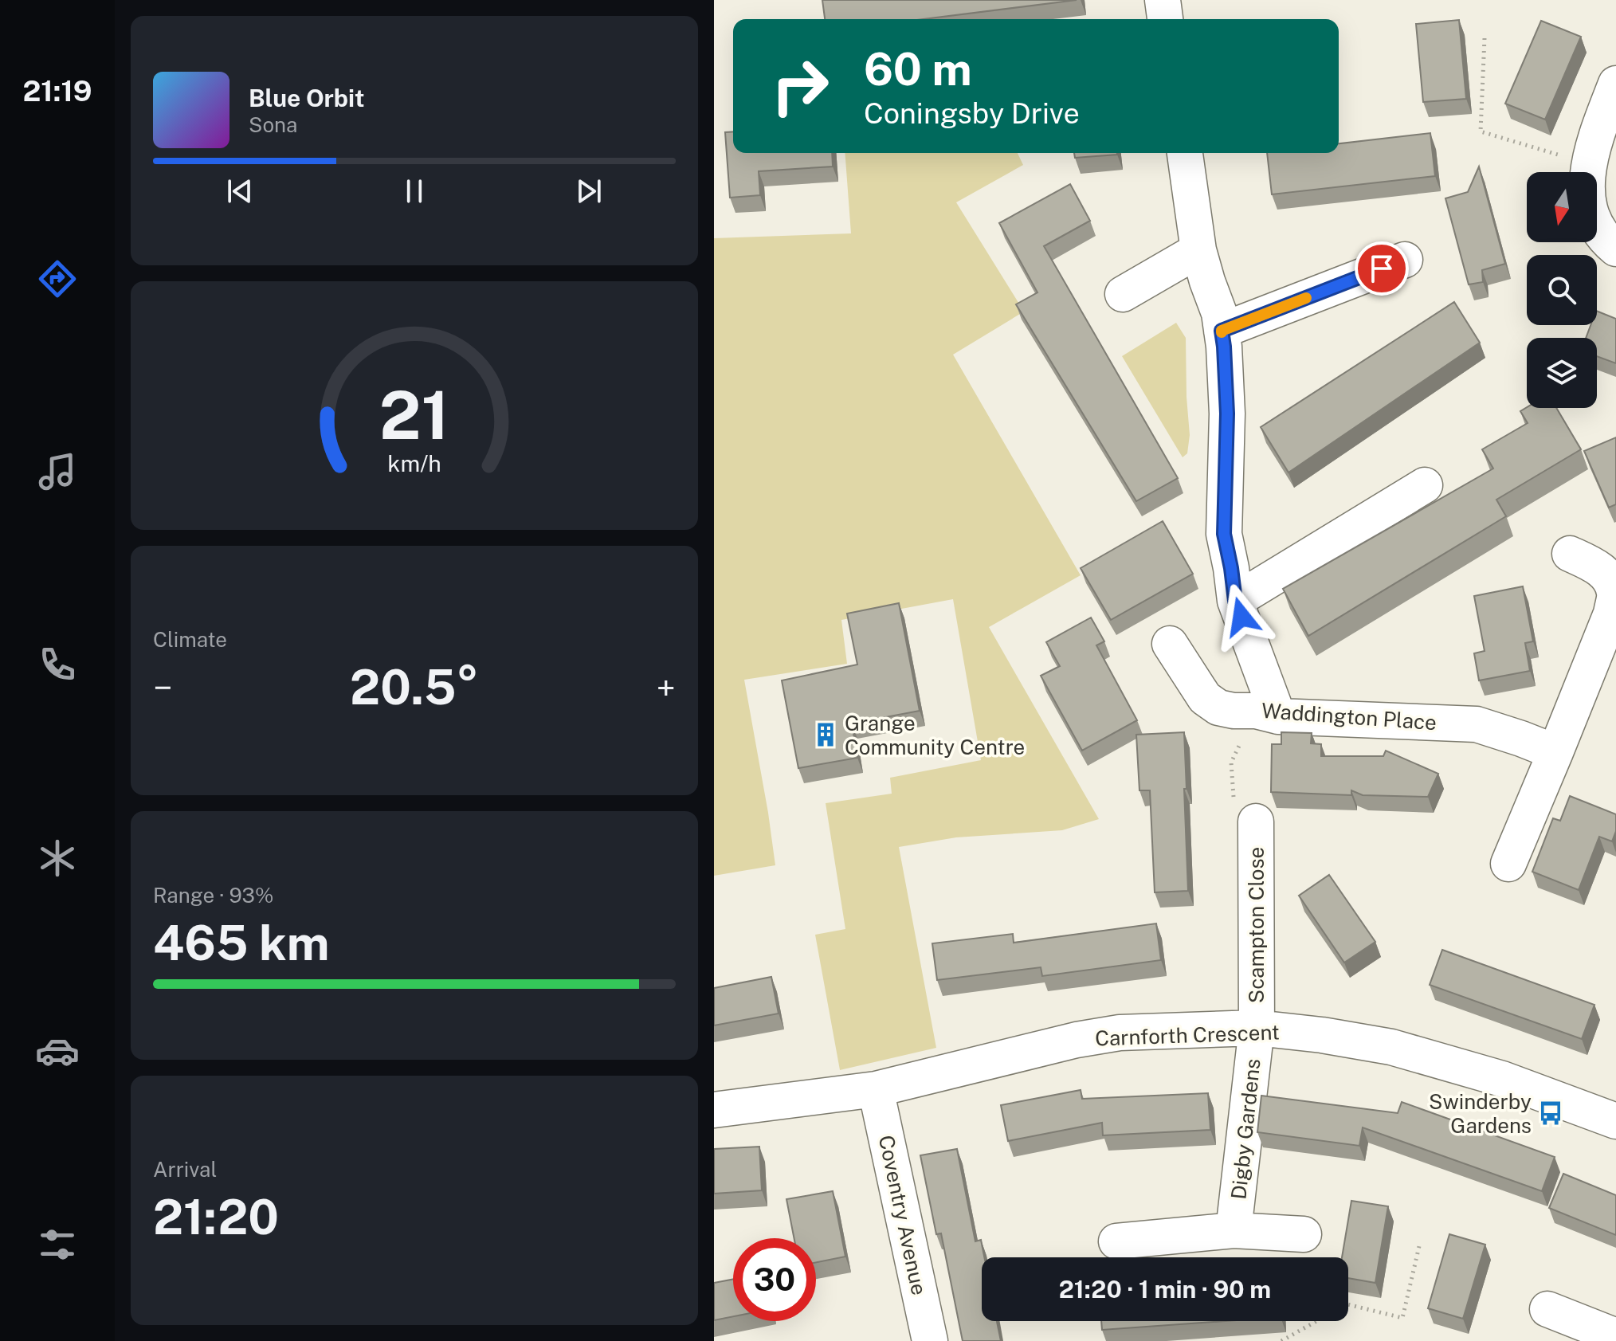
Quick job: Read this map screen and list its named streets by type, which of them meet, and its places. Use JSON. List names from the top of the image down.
{
  "streets": {
    "street": [
      "Waddington Place",
      "Scampton Close",
      "Carnforth Crescent",
      "Digby Gardens",
      "Coventry Avenue"
    ]
  },
  "crossings": [
    ["Scampton Close", "Carnforth Crescent"],
    ["Scampton Close", "Digby Gardens"],
    ["Carnforth Crescent", "Digby Gardens"],
    ["Carnforth Crescent", "Coventry Avenue"]
  ],
  "places": {
    "building": ["Grange Community Centre"],
    "bus stop": ["Swinderby Gardens"]
  },
  "north": "bottom",
  "page": {
    "tabs": "21:19",
    "turn": ["60 m", "Coningsby Drive"],
    "song": ["Blue Orbit", "Sona"],
    "tile": [
      "Climate",
      ["Range · 93%", "465 km"],
      ["Arrival", "21:20"]
    ],
    "heat": ["−", "20.5°", "+"],
    "limit": "30",
    "trip": "21:20 · 1 min · 90 m",
    "gauge": ["21", "km/h"]
  }
}
